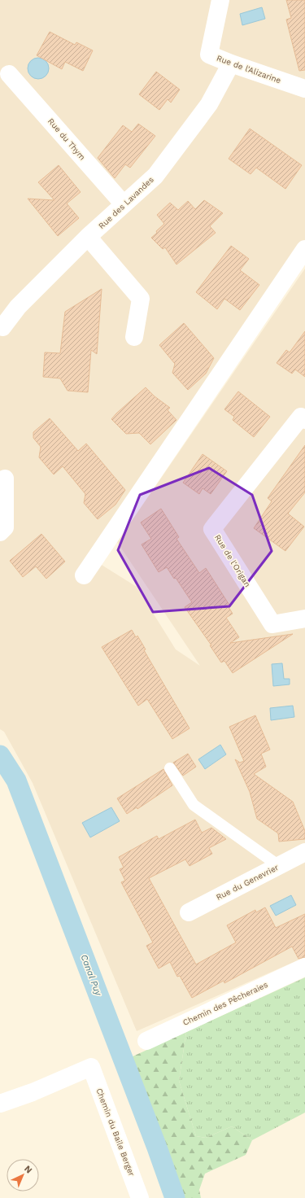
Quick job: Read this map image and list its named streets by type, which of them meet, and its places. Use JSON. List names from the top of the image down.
{
  "streets": {
    "street": [
      "Rue de l'Alizarine",
      "Rue du Thym",
      "Rue des Lavandes",
      "Rue de l'Origan",
      "Rue du Genevrier",
      "Chemin des Pêcheraies",
      "Chemin du Baile Berger"
    ]
  },
  "crossings": [
    ["Rue de l'Alizarine", "Rue des Lavandes"],
    ["Rue du Thym", "Rue des Lavandes"]
  ],
  "water": ["Canal Puy"],
  "north": "top right"
}
